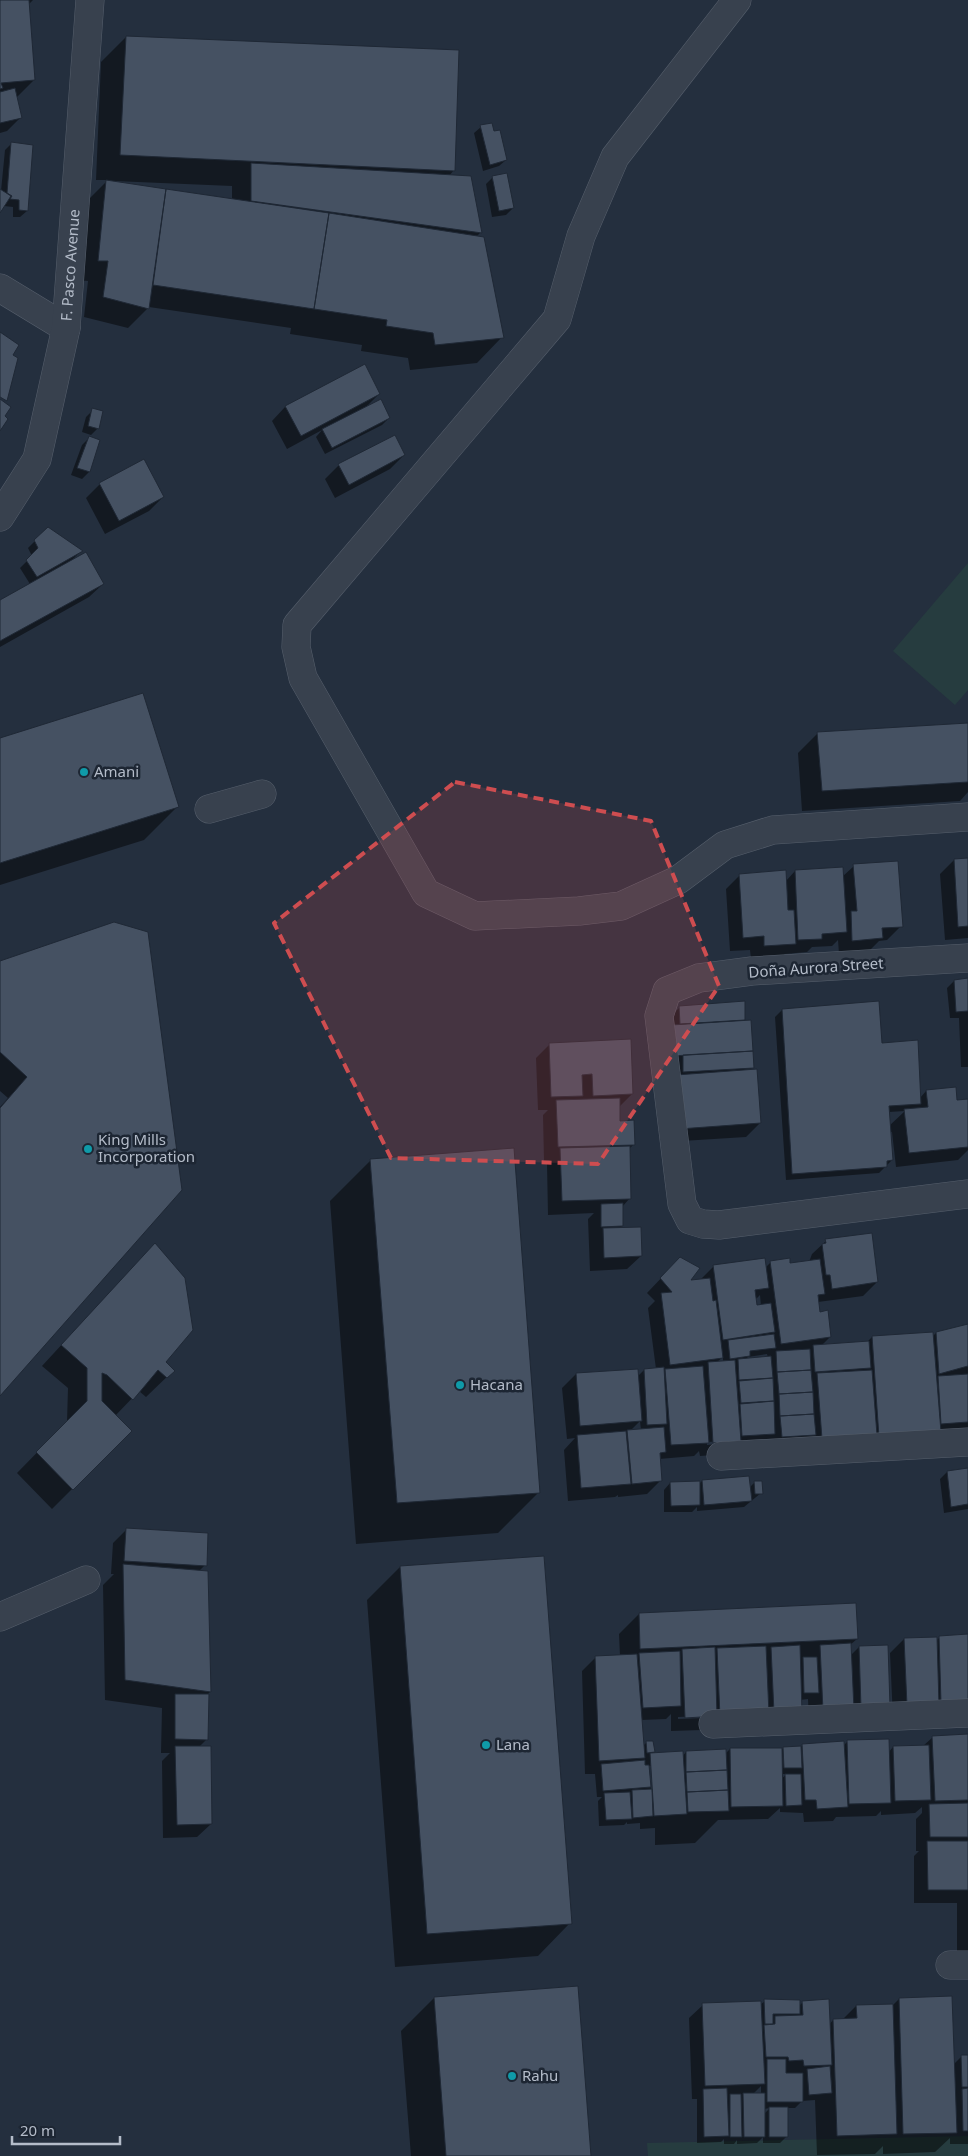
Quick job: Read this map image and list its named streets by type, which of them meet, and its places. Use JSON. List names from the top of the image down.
{
  "streets": {
    "street": ["F. Pasco Avenue", "Doña Aurora Street"]
  },
  "places": [
    "Amani",
    "King Mills Incorporation",
    "Hacana",
    "Lana",
    "Rahu"
  ],
  "scale_bar": "20 m"
}
